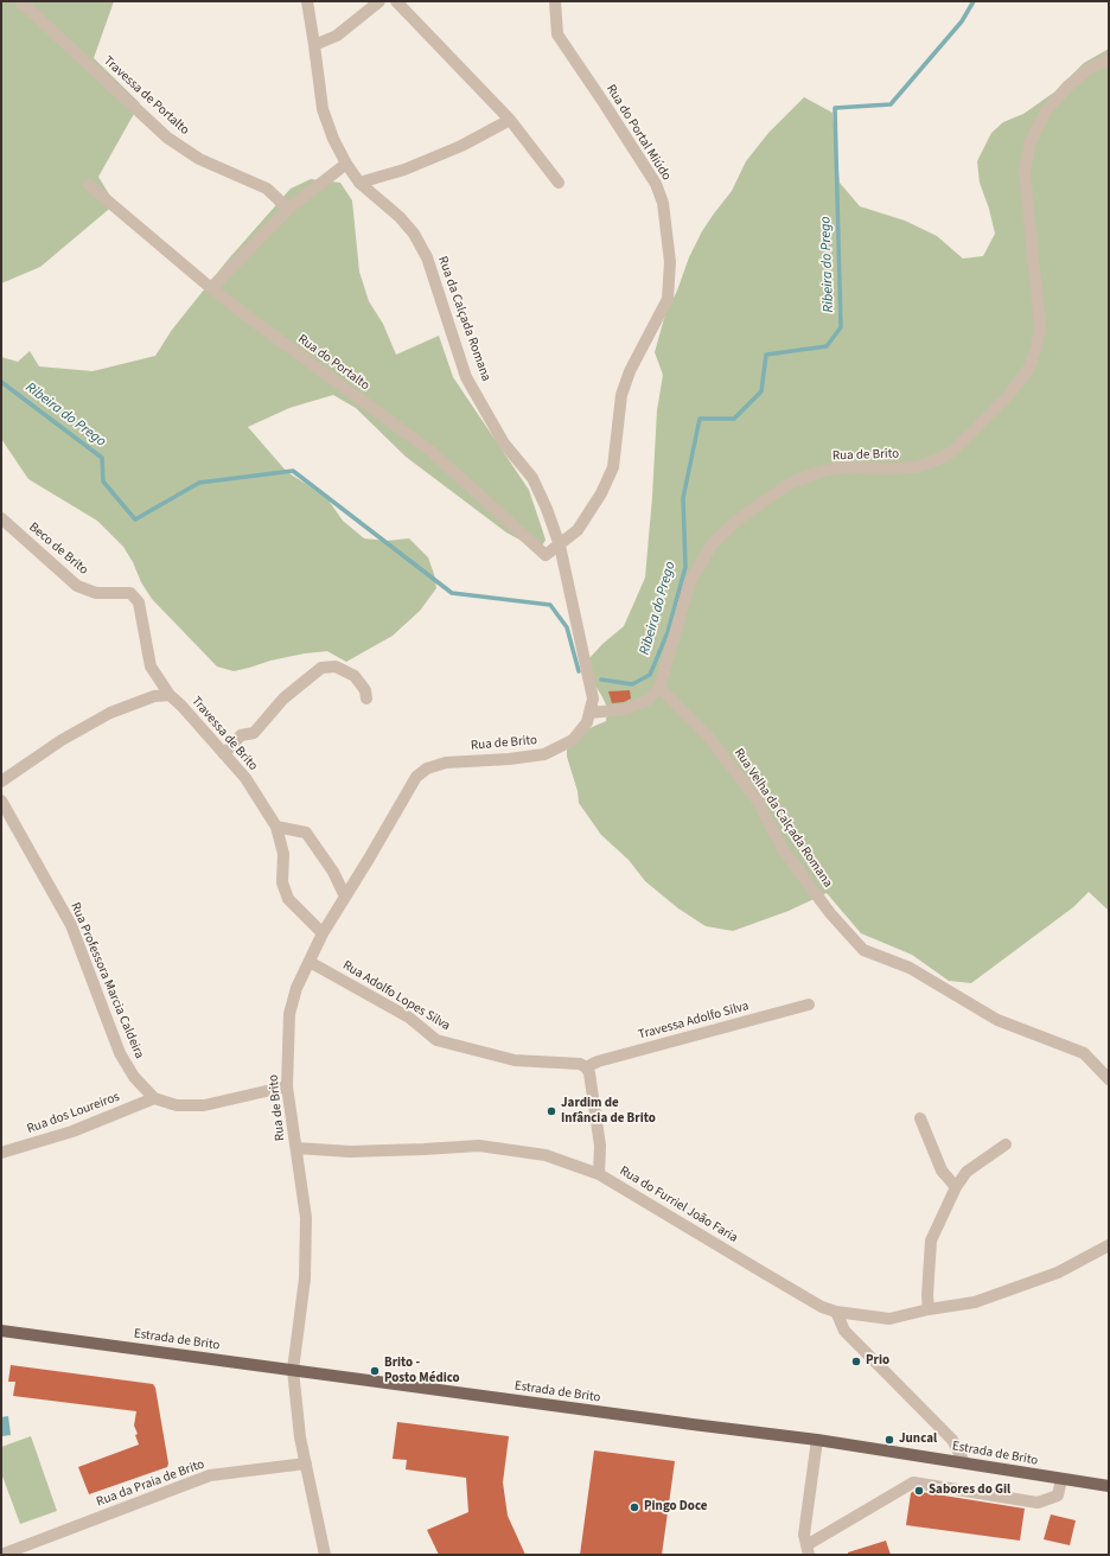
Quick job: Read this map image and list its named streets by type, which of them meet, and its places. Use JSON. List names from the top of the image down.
{
  "streets": {
    "main road": ["Estrada de Brito"],
    "street": [
      "Travessa de Portalto",
      "Rua do Portal Miúdo",
      "Rua da Calçada Romana",
      "Rua do Portalto",
      "Rua de Brito",
      "Beco de Brito",
      "Travessa de Brito",
      "Rua Velha da Calçada Romana",
      "Rua Professora Marcia Caldeira",
      "Rua Adolfo Lopes Silva",
      "Travessa Adolfo Silva",
      "Rua dos Loureiros",
      "Rua do Furriel João Faria",
      "Rua da Praia de Brito"
    ]
  },
  "crossings": [
    ["Rua do Portal Miúdo", "Rua da Calçada Romana"],
    ["Rua do Portal Miúdo", "Rua do Portalto"],
    ["Rua da Calçada Romana", "Rua do Portalto"],
    ["Rua da Calçada Romana", "Rua de Brito"],
    ["Rua de Brito", "Travessa de Brito"],
    ["Rua de Brito", "Rua Velha da Calçada Romana"],
    ["Rua de Brito", "Rua Adolfo Lopes Silva"],
    ["Rua de Brito", "Rua do Furriel João Faria"],
    ["Rua de Brito", "Estrada de Brito"],
    ["Beco de Brito", "Travessa de Brito"],
    ["Rua Professora Marcia Caldeira", "Rua dos Loureiros"],
    ["Rua Adolfo Lopes Silva", "Travessa Adolfo Silva"]
  ],
  "water": ["Ribeira do Prego"],
  "places": [
    "Jardim de Infância de Brito",
    "Prio",
    "Brito - Posto Médico",
    "Juncal",
    "Sabores do Gil",
    "Pingo Doce"
  ]
}
